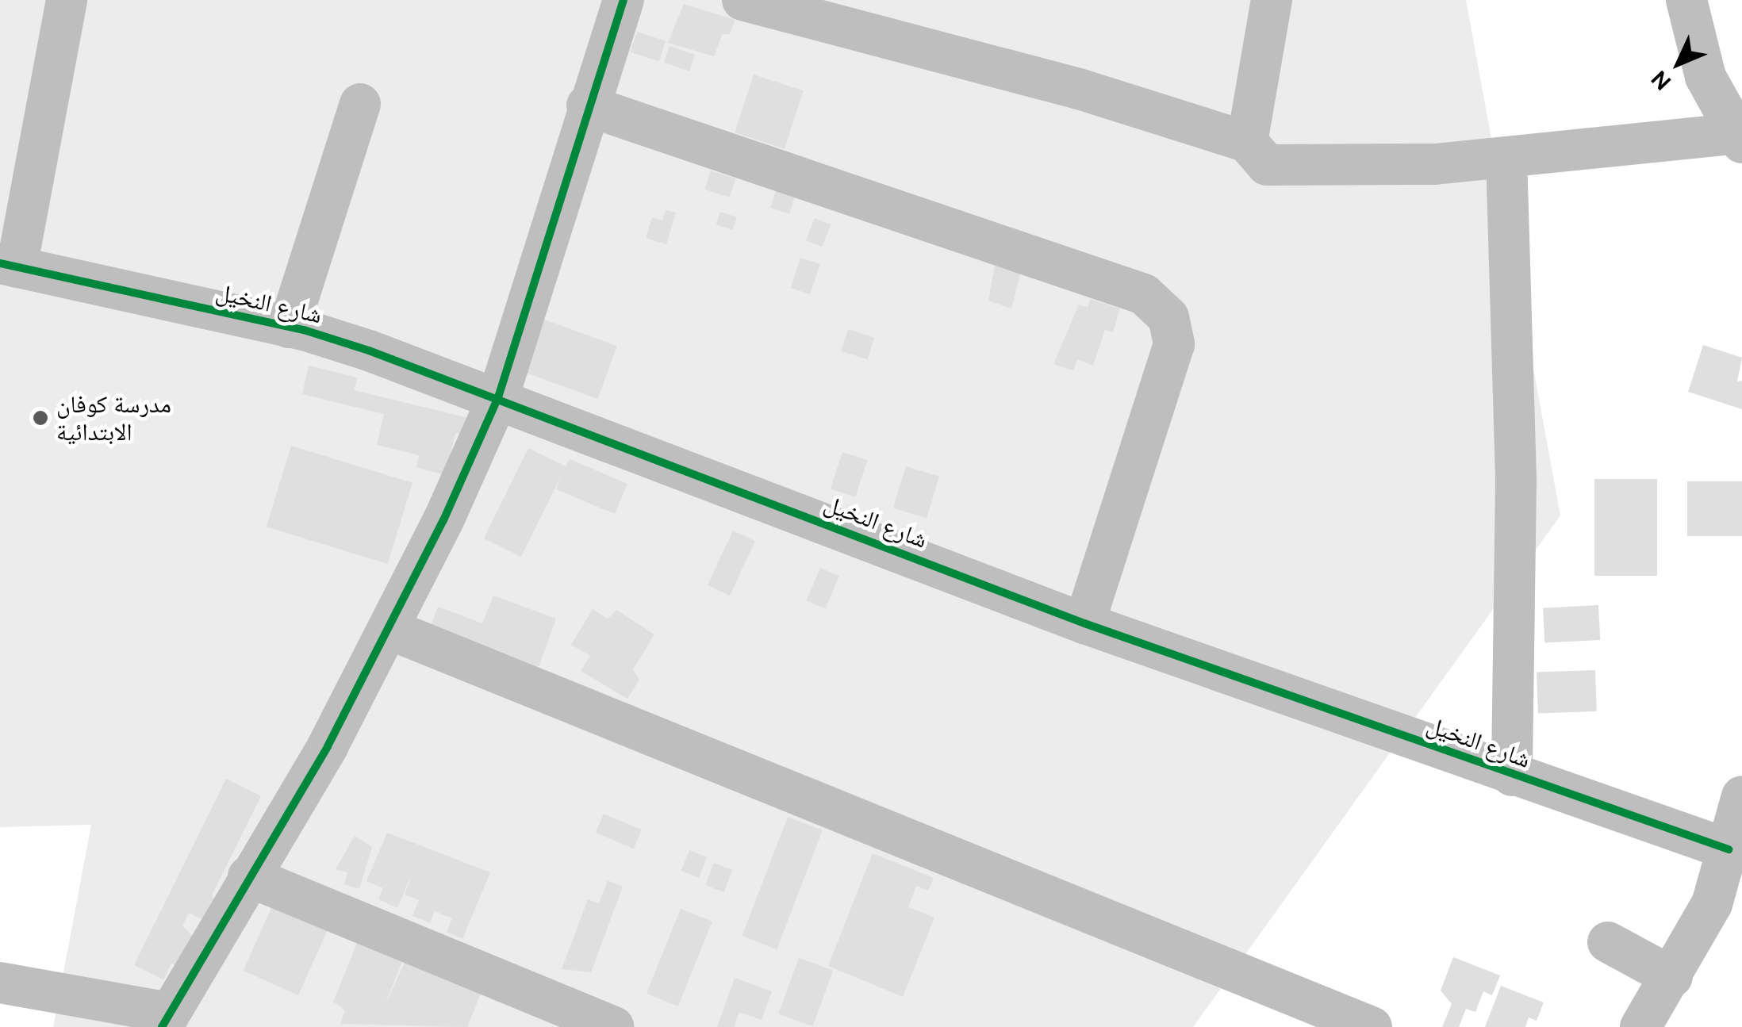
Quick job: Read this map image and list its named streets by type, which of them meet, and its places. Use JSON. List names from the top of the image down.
{
  "streets": {
    "street": ["شارع النخيل"]
  },
  "places": ["مدرسة كوفان الابتدائية"],
  "north": "bottom left"
}
